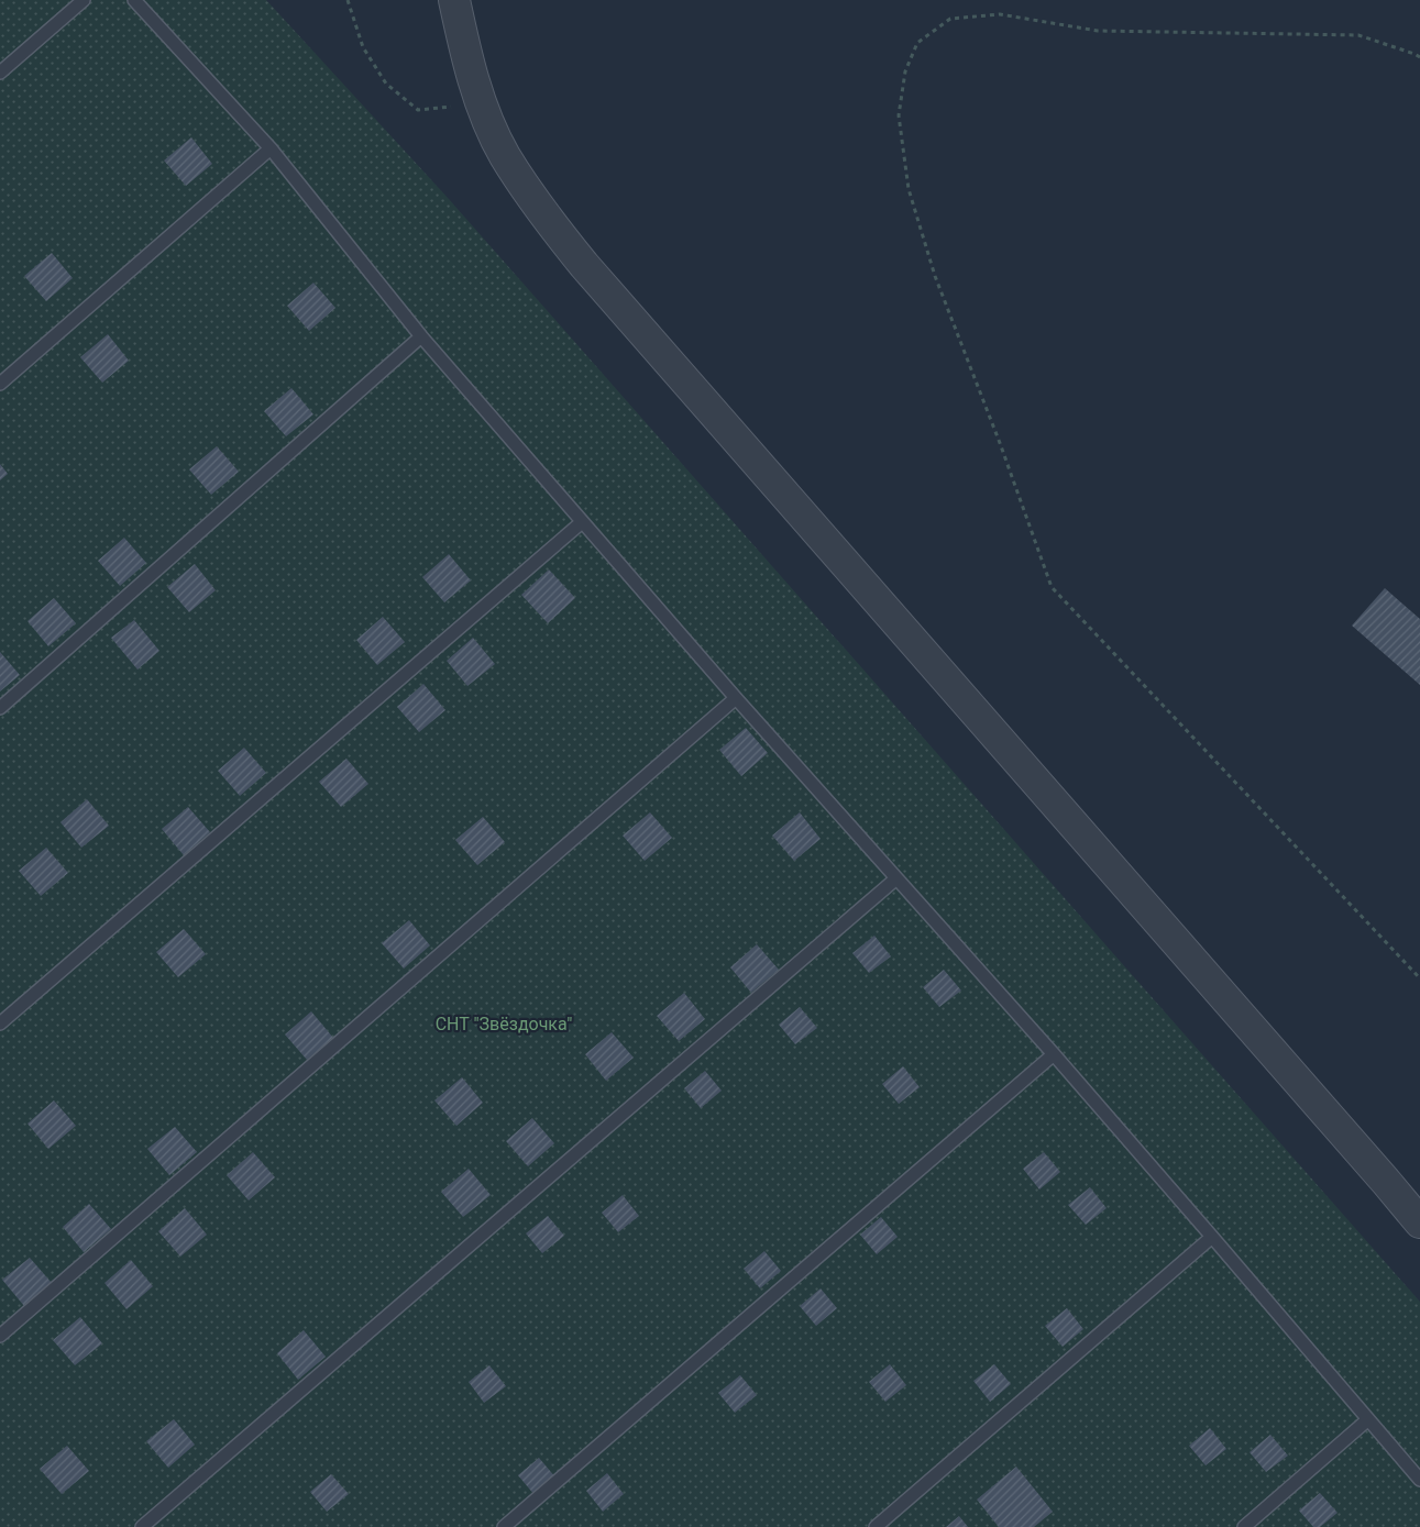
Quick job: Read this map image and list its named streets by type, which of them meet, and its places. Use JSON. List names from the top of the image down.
{
  "parks": ["СНТ \"Звёздочка\""]
}
